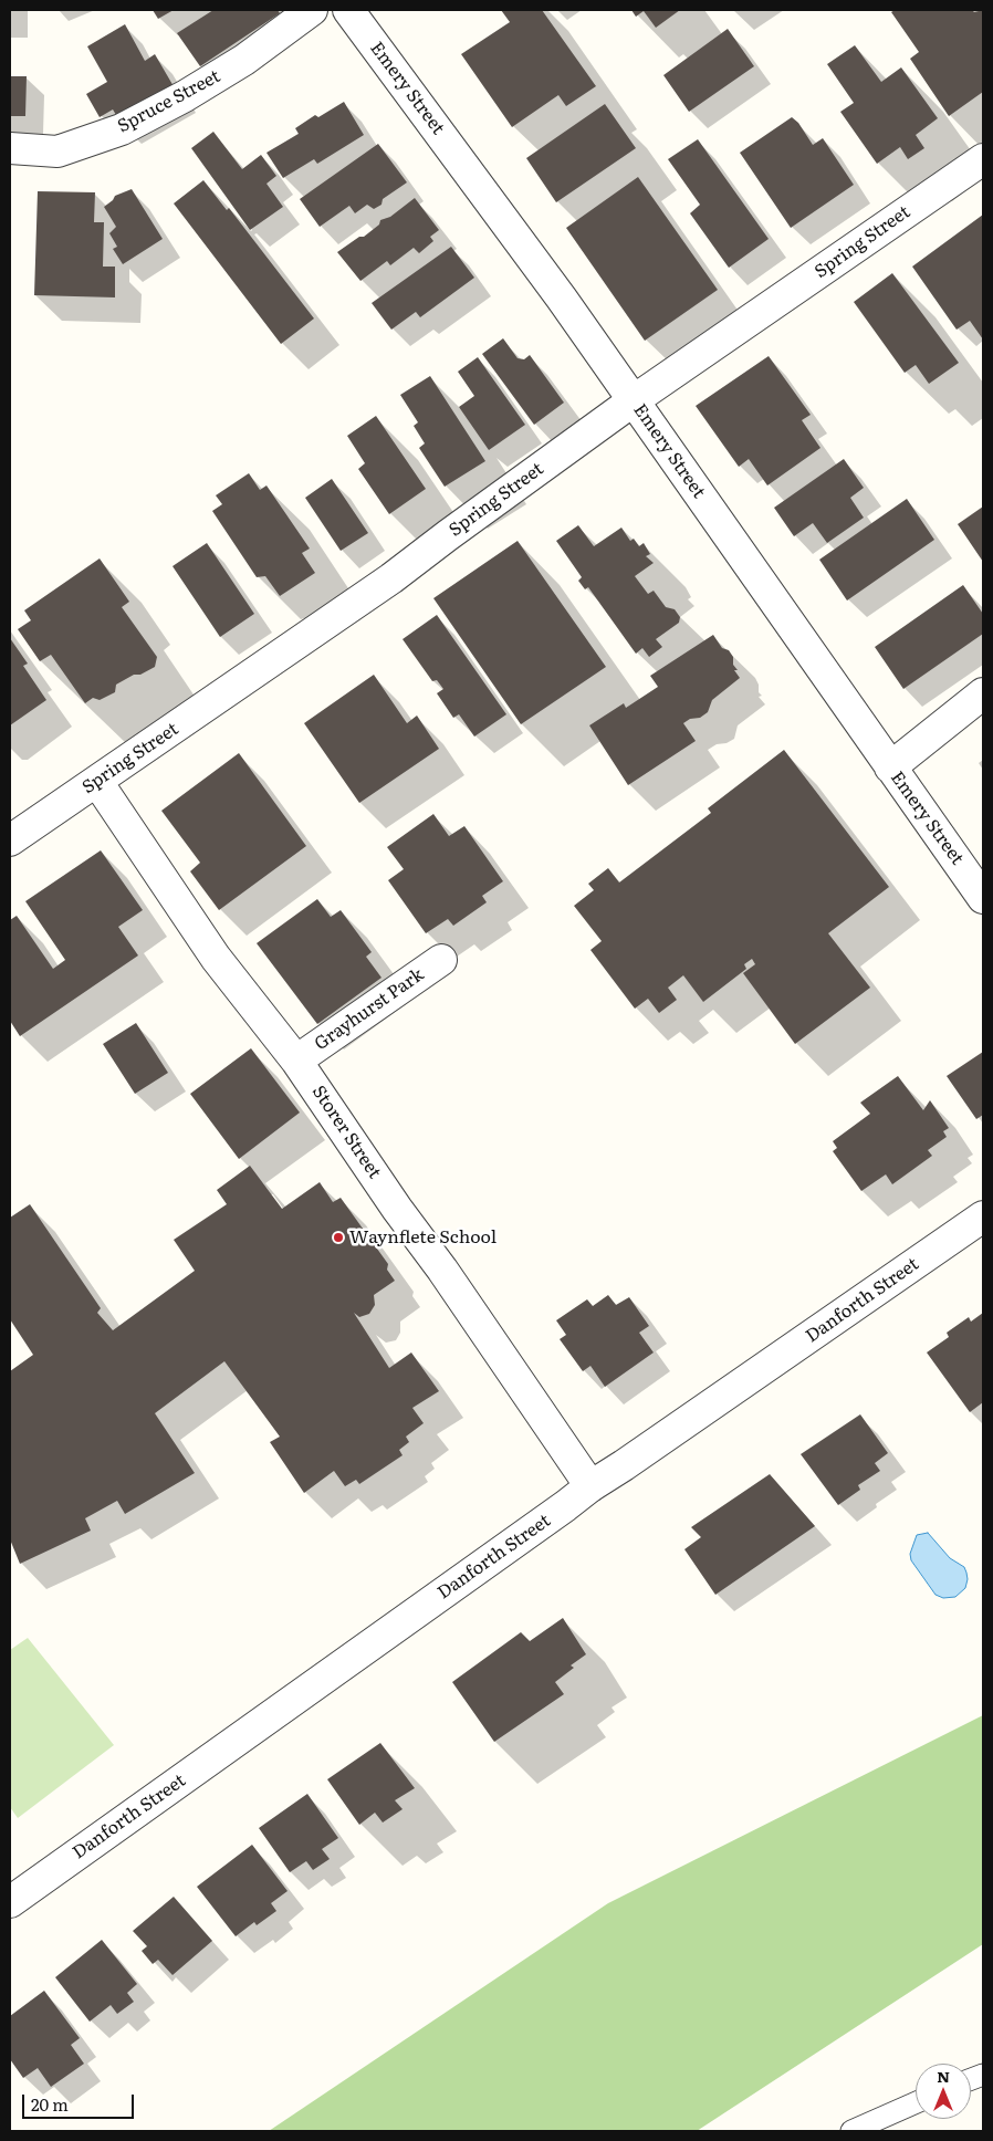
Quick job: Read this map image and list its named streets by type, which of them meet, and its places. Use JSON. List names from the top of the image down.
{
  "streets": {
    "street": [
      "Emery Street",
      "Spruce Street",
      "Spring Street",
      "Grayhurst Park",
      "Storer Street",
      "Danforth Street"
    ]
  },
  "crossings": [
    ["Emery Street", "Spring Street"],
    ["Spring Street", "Storer Street"],
    ["Grayhurst Park", "Storer Street"],
    ["Storer Street", "Danforth Street"]
  ],
  "places": ["Waynflete School"],
  "scale_bar": "20 m",
  "north": "top"
}
